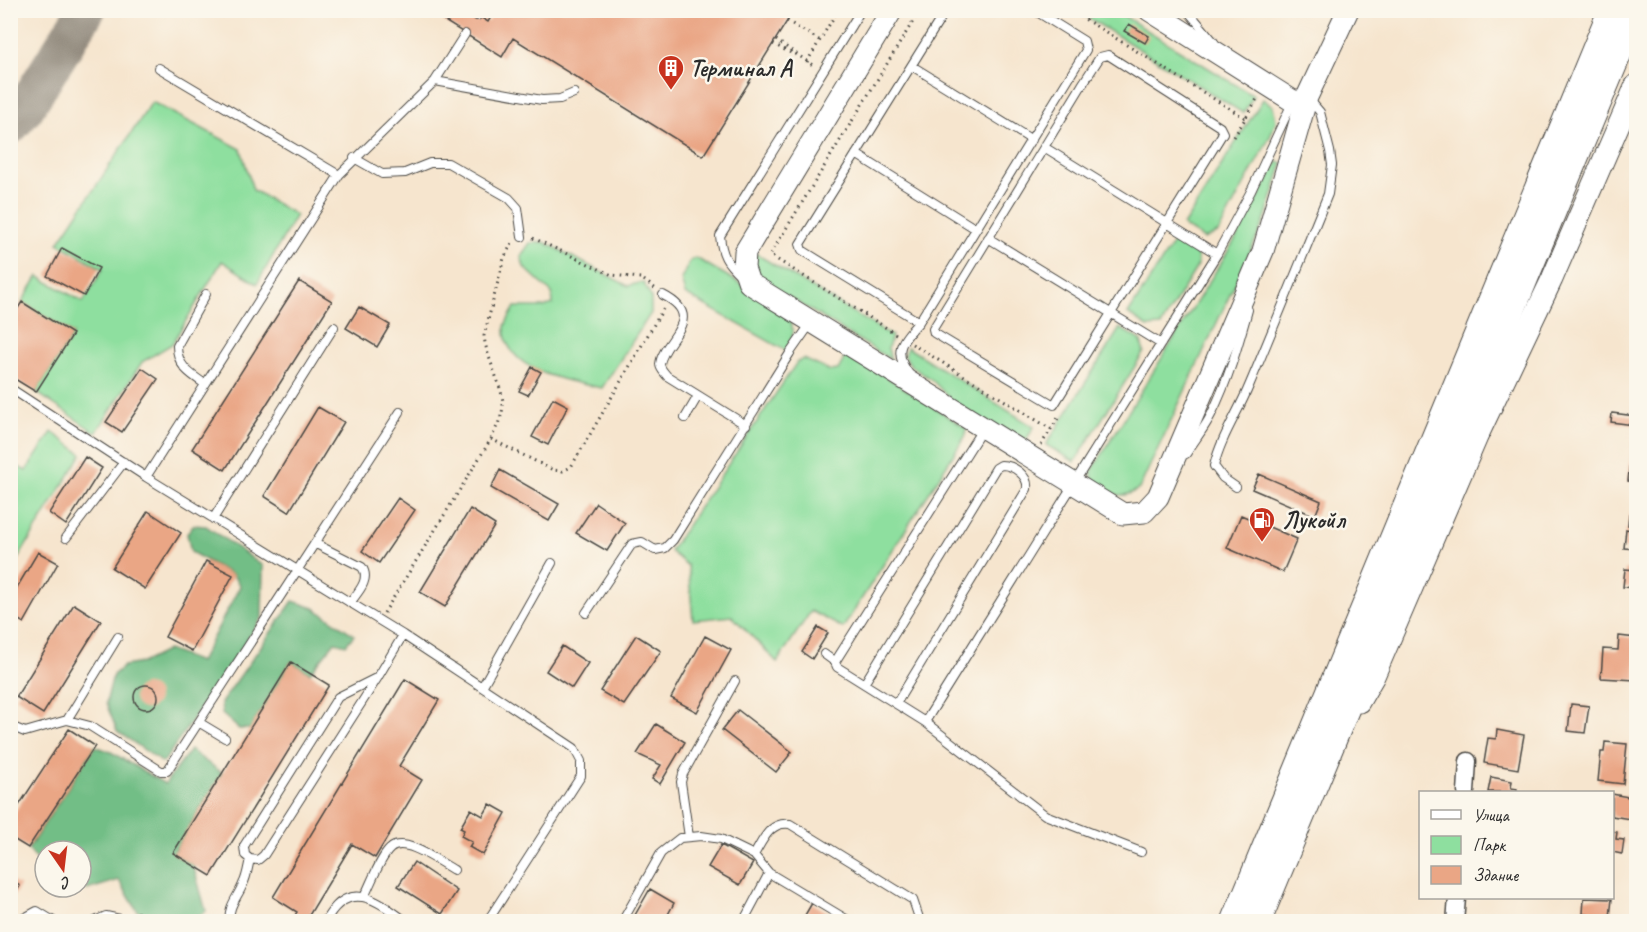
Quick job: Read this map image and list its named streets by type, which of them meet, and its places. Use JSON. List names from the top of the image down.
{
  "places": {
    "building": ["Терминал А"],
    "fuel station": ["Лукойл"]
  },
  "legend": ["Улица", "Парк", "Здание"],
  "north": "bottom"
}
